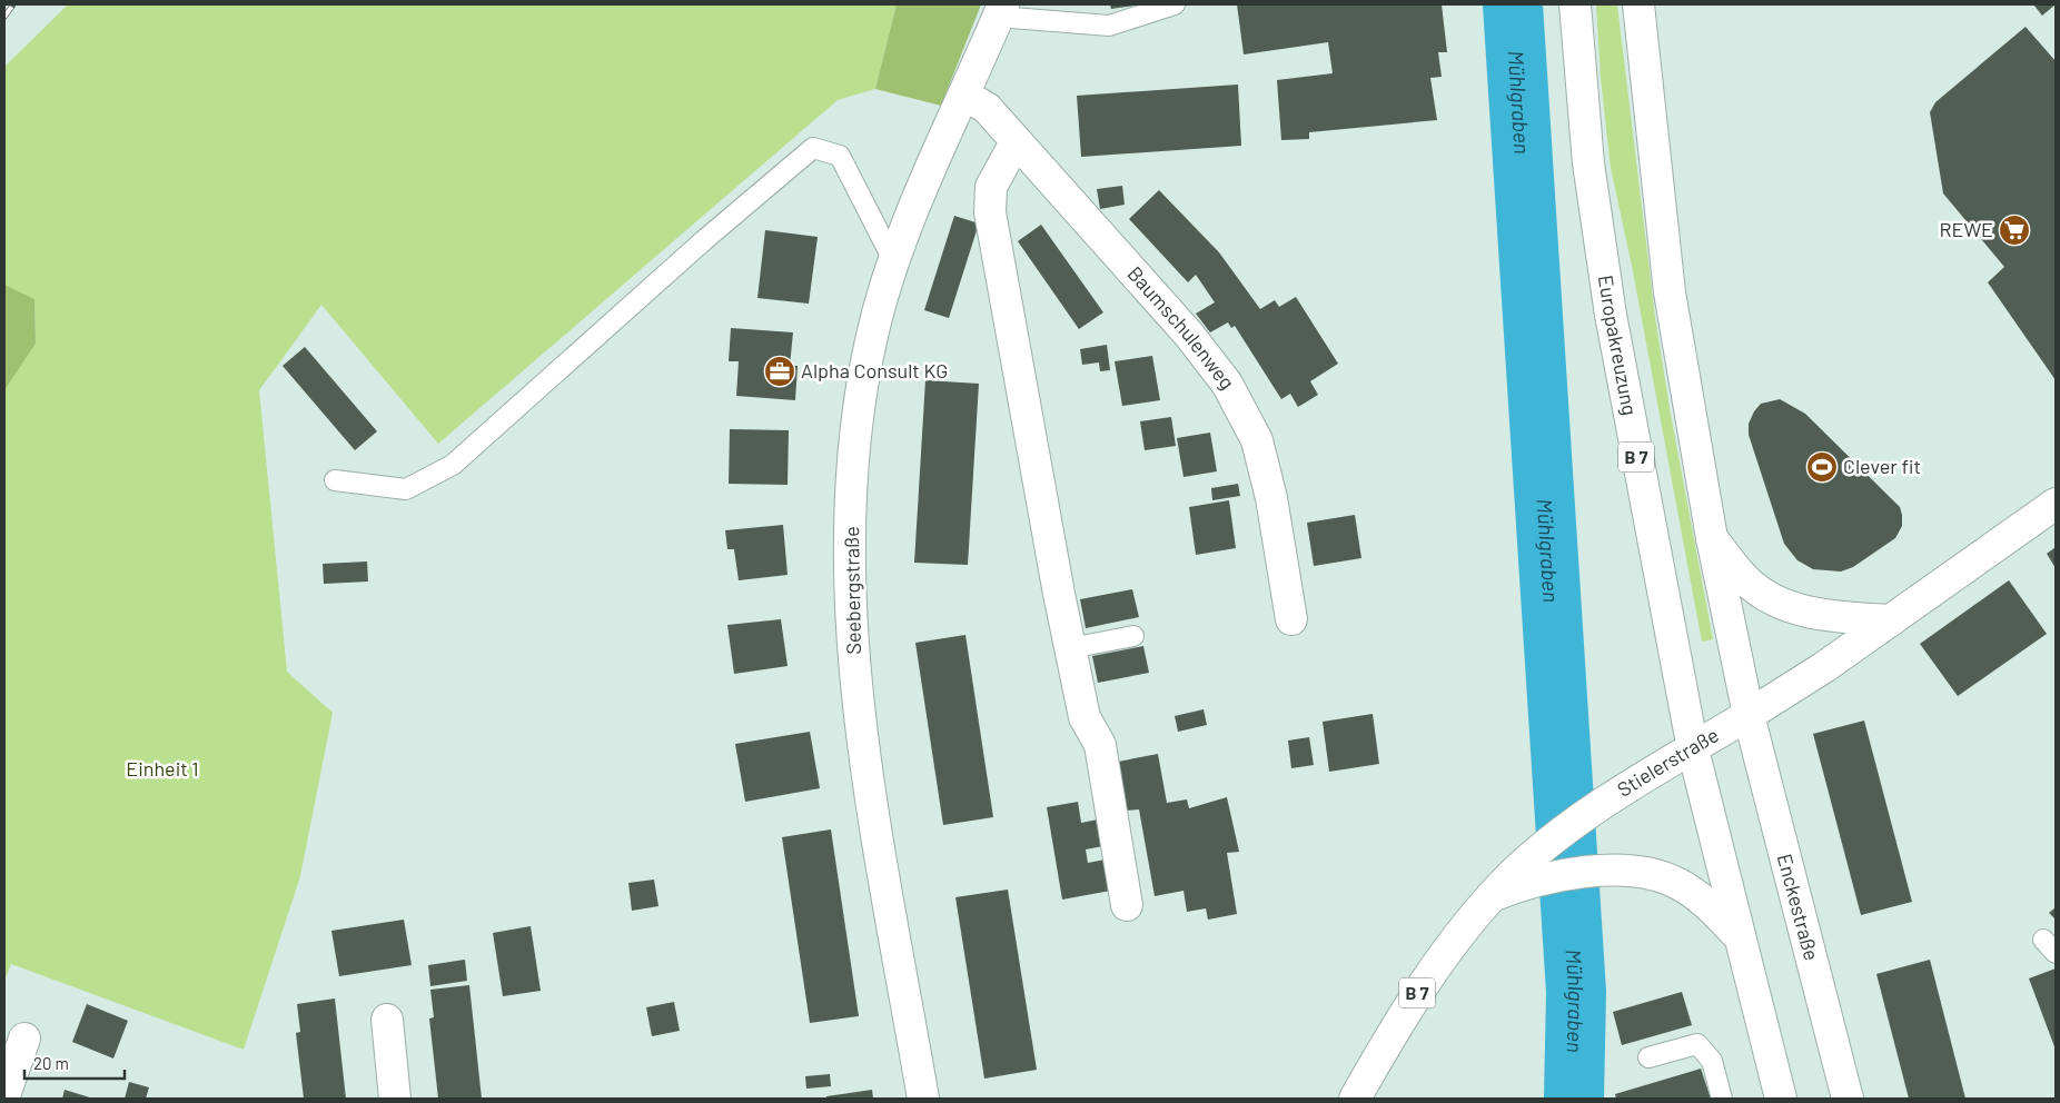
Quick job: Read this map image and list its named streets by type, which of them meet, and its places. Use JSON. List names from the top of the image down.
{
  "streets": {
    "street": [
      "Baumschulenweg",
      "Europakreuzung",
      "B 7",
      "Seebergstraße",
      "Stielerstraße",
      "Enckestraße"
    ]
  },
  "crossings": [
    ["Baumschulenweg", "Seebergstraße"],
    ["Europakreuzung", "Stielerstraße"],
    ["Stielerstraße", "Enckestraße"]
  ],
  "water": ["Mühlgraben"],
  "parks": ["Einheit 1"],
  "places": {
    "supermarket": ["REWE"],
    "office": ["Alpha Consult KG"],
    "sports": ["Clever fit"]
  },
  "scale_bar": "20 m"
}
